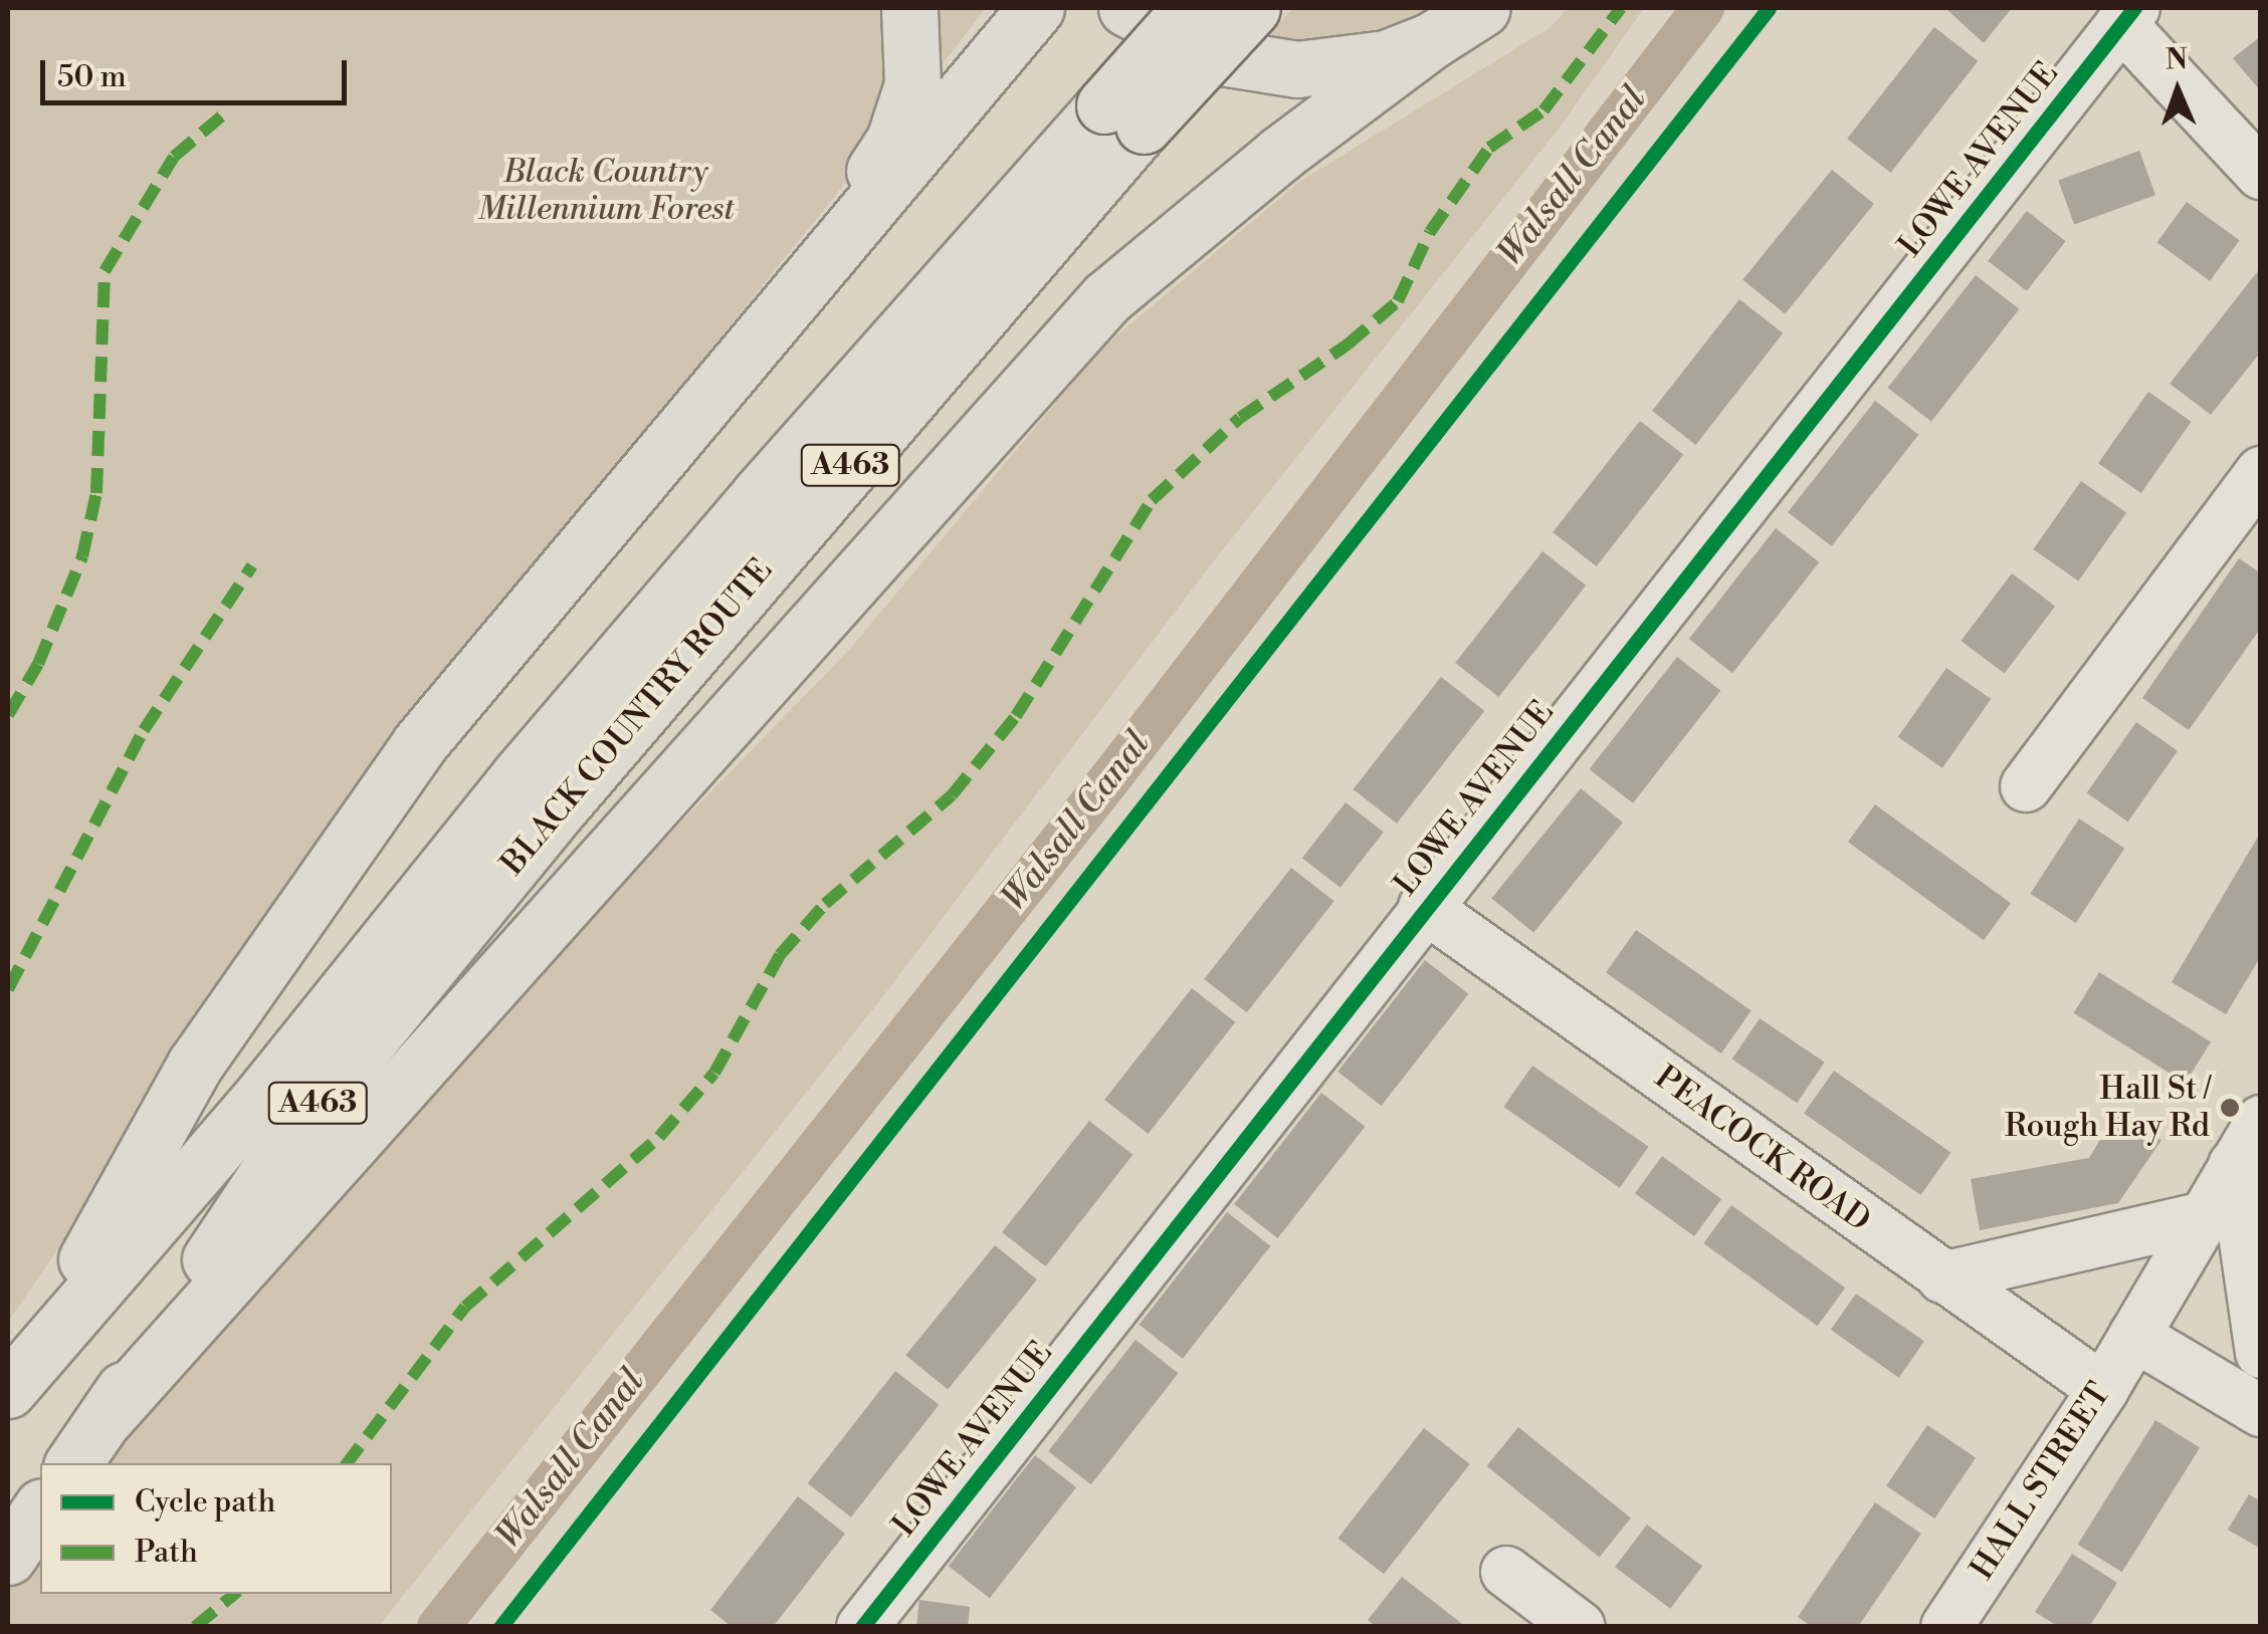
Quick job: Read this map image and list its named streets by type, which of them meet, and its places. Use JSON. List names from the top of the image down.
{
  "streets": {
    "highway": ["A463", "BLACK COUNTRY ROUTE"],
    "street": ["LOWE AVENUE", "PEACOCK ROAD", "HALL STREET"]
  },
  "crossings": [
    ["LOWE AVENUE", "PEACOCK ROAD"],
    ["PEACOCK ROAD", "HALL STREET"]
  ],
  "water": ["Walsall Canal"],
  "parks": ["Black Country Millennium Forest"],
  "places": ["Hall St / Rough Hay Rd"],
  "legend": ["Cycle path", "Path"],
  "scale_bar": "50 m",
  "north": "top"
}
